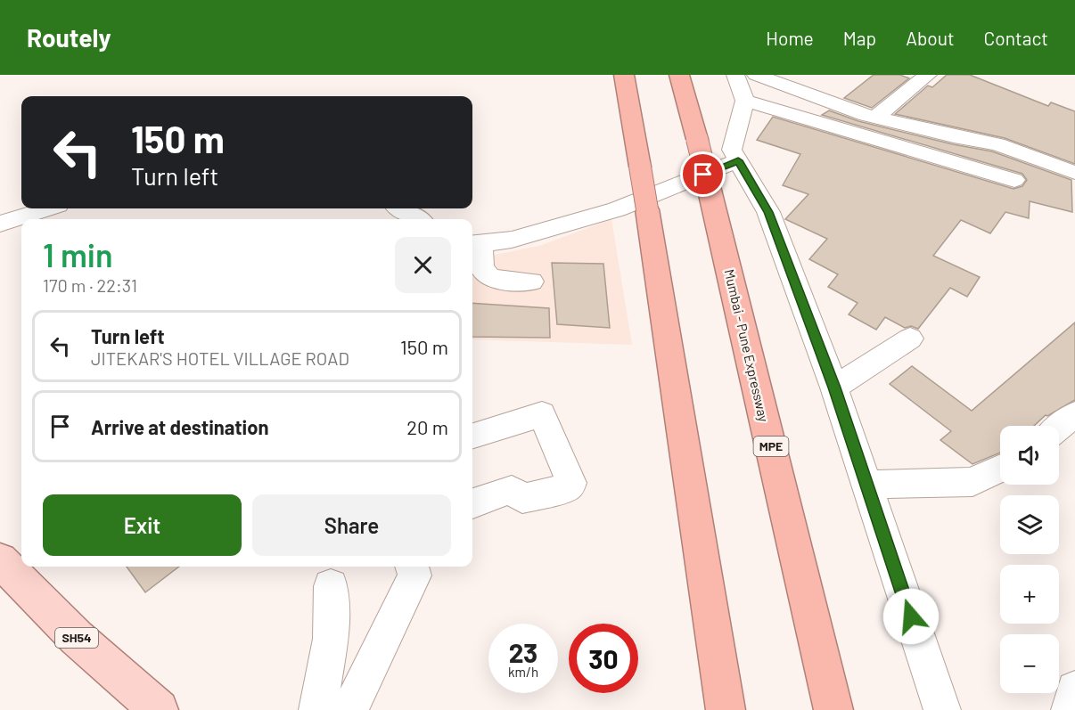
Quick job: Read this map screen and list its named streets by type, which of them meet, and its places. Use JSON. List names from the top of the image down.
{
  "streets": {
    "highway": ["Mumbai - Pune Expressway", "MPE"],
    "main road": ["SH54"]
  },
  "page": {
    "header": "Routely",
    "nav": [
      "Home",
      "Map",
      "About",
      "Contact"
    ],
    "turn": ["150 m", "Turn left"],
    "heading": ["1 min", "170 m · 22:31"],
    "list": [
      {
        "name": "Turn left",
        "note": "JITEKAR'S HOTEL VILLAGE ROAD",
        "value": "150 m"
      },
      {
        "name": "Arrive at destination",
        "value": "20 m"
      }
    ],
    "map_buttons": ["+", "−"],
    "buttons": ["Exit", "Share"],
    "speed": "23 km/h",
    "limit": "30"
  }
}
